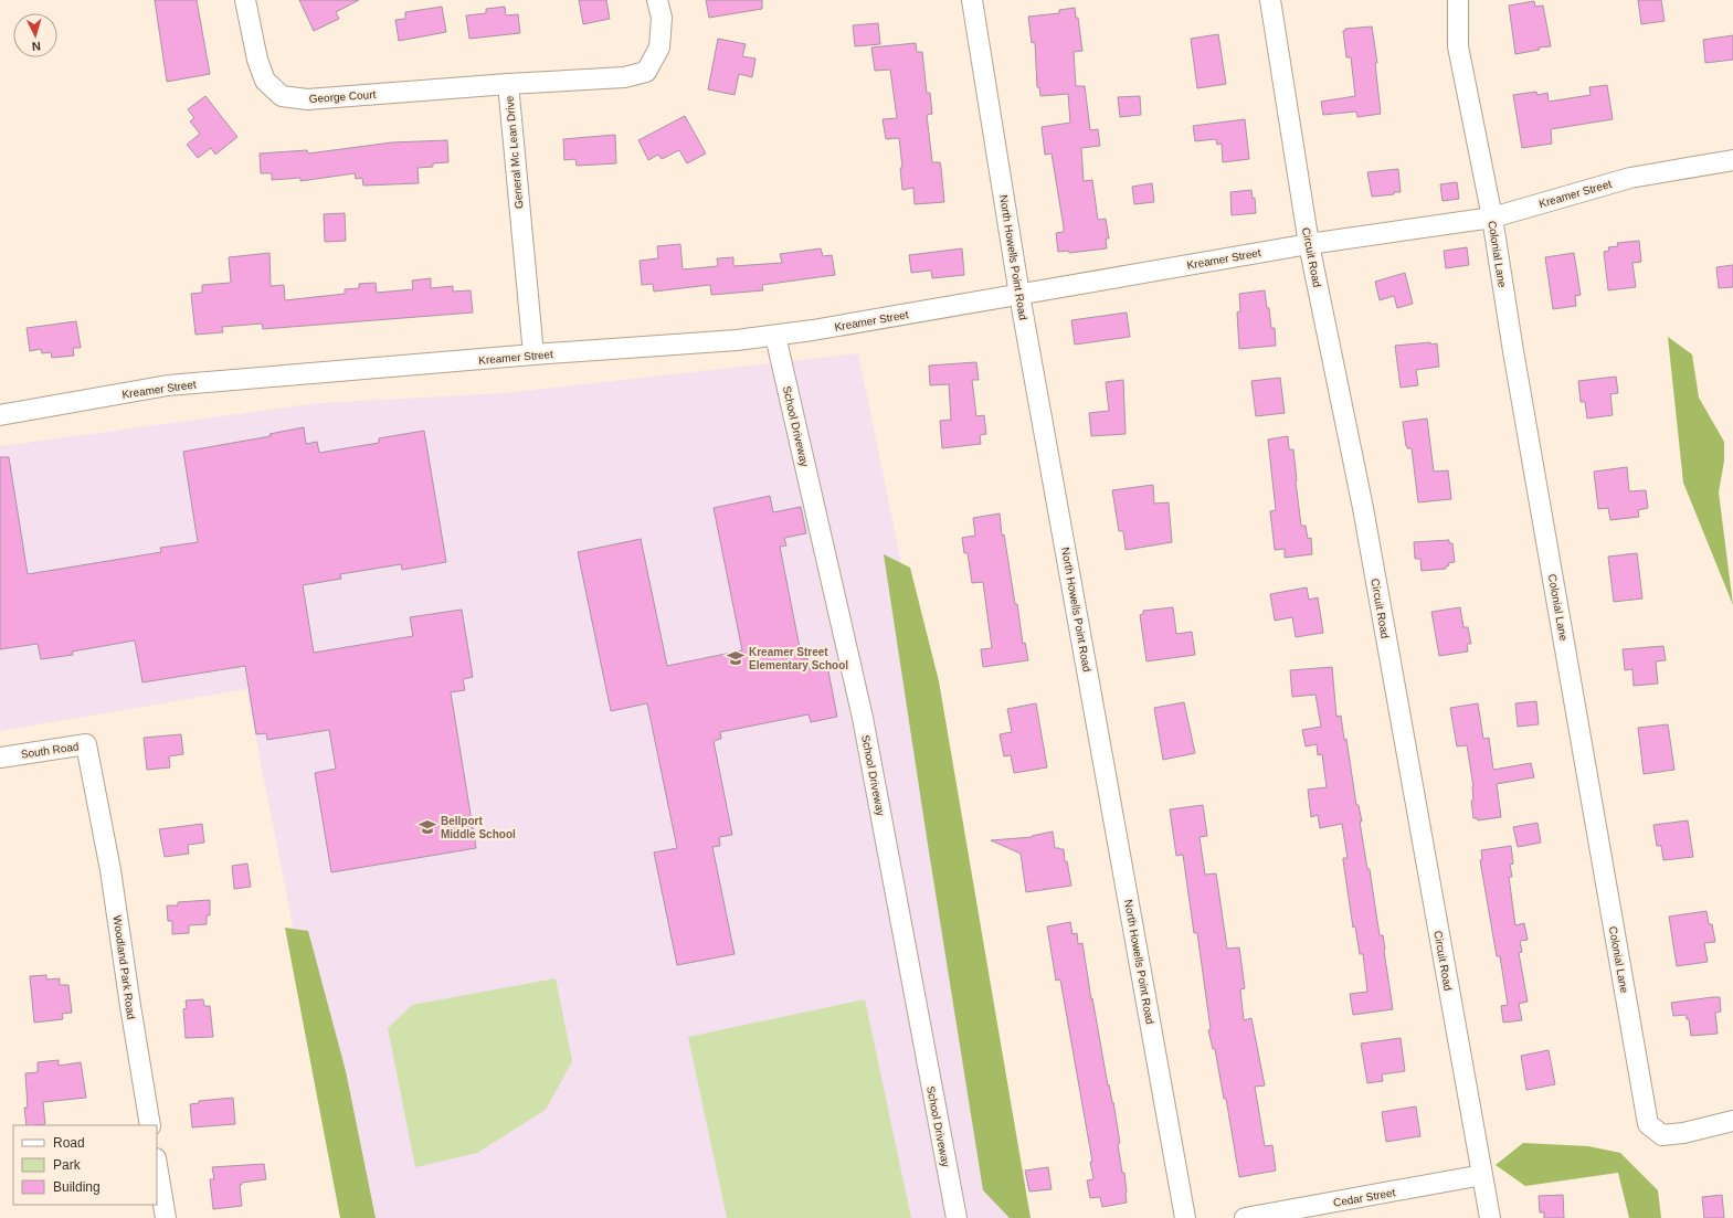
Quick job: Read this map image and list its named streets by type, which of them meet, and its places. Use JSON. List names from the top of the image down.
{
  "streets": {
    "street": [
      "George Court",
      "General Mc Lean Drive",
      "Kreamer Street",
      "Colonial Lane",
      "North Howells Point Road",
      "Circuit Road",
      "School Driveway",
      "South Road",
      "Woodland Park Road",
      "Cedar Street"
    ]
  },
  "crossings": [
    ["George Court", "General Mc Lean Drive"],
    ["General Mc Lean Drive", "Kreamer Street"],
    ["Kreamer Street", "Colonial Lane"],
    ["Kreamer Street", "North Howells Point Road"],
    ["Kreamer Street", "Circuit Road"],
    ["Kreamer Street", "School Driveway"],
    ["Circuit Road", "Cedar Street"],
    ["South Road", "Woodland Park Road"]
  ],
  "places": {
    "school or university": ["Kreamer Street Elementary School", "Bellport Middle School"]
  },
  "legend": ["Road", "Park", "Building"],
  "north": "bottom"
}
